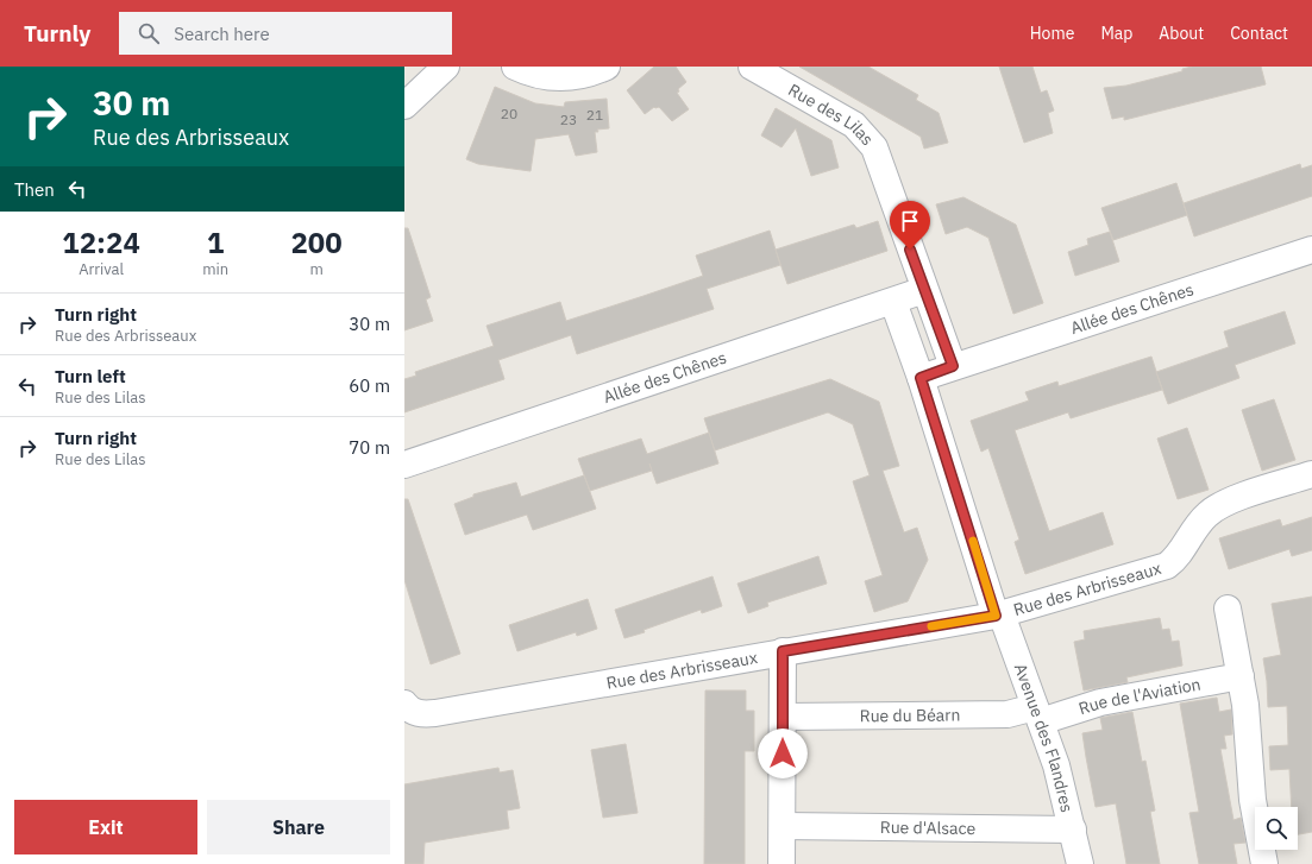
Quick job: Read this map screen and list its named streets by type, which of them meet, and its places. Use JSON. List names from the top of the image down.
{
  "streets": {
    "street": [
      "Rue des Lilas",
      "Allée des Chênes",
      "Rue des Arbrisseaux",
      "Rue de l'Aviation",
      "Rue du Béarn",
      "Avenue des Flandres",
      "Rue d'Alsace"
    ]
  },
  "crossings": [
    ["Rue des Lilas", "Allée des Chênes"],
    ["Rue des Arbrisseaux", "Avenue des Flandres"],
    ["Rue de l'Aviation", "Rue du Béarn"],
    ["Rue de l'Aviation", "Avenue des Flandres"],
    ["Rue du Béarn", "Avenue des Flandres"],
    ["Avenue des Flandres", "Rue d'Alsace"]
  ],
  "house_numbers": ["20", "21", "23"],
  "page": {
    "header": "Turnly",
    "search": "Search here",
    "nav": [
      "Home",
      "Map",
      "About",
      "Contact"
    ],
    "turn": ["30 m", "Rue des Arbrisseaux"],
    "then": "Then",
    "eta": [
      "12:24",
      "Arrival",
      "1",
      "min",
      "200",
      "m"
    ],
    "list": [
      {
        "name": "Turn right",
        "note": "Rue des Arbrisseaux",
        "value": "30 m"
      },
      {
        "name": "Turn left",
        "note": "Rue des Lilas",
        "value": "60 m"
      },
      {
        "name": "Turn right",
        "note": "Rue des Lilas",
        "value": "70 m"
      }
    ],
    "buttons": ["Exit", "Share"]
  }
}
